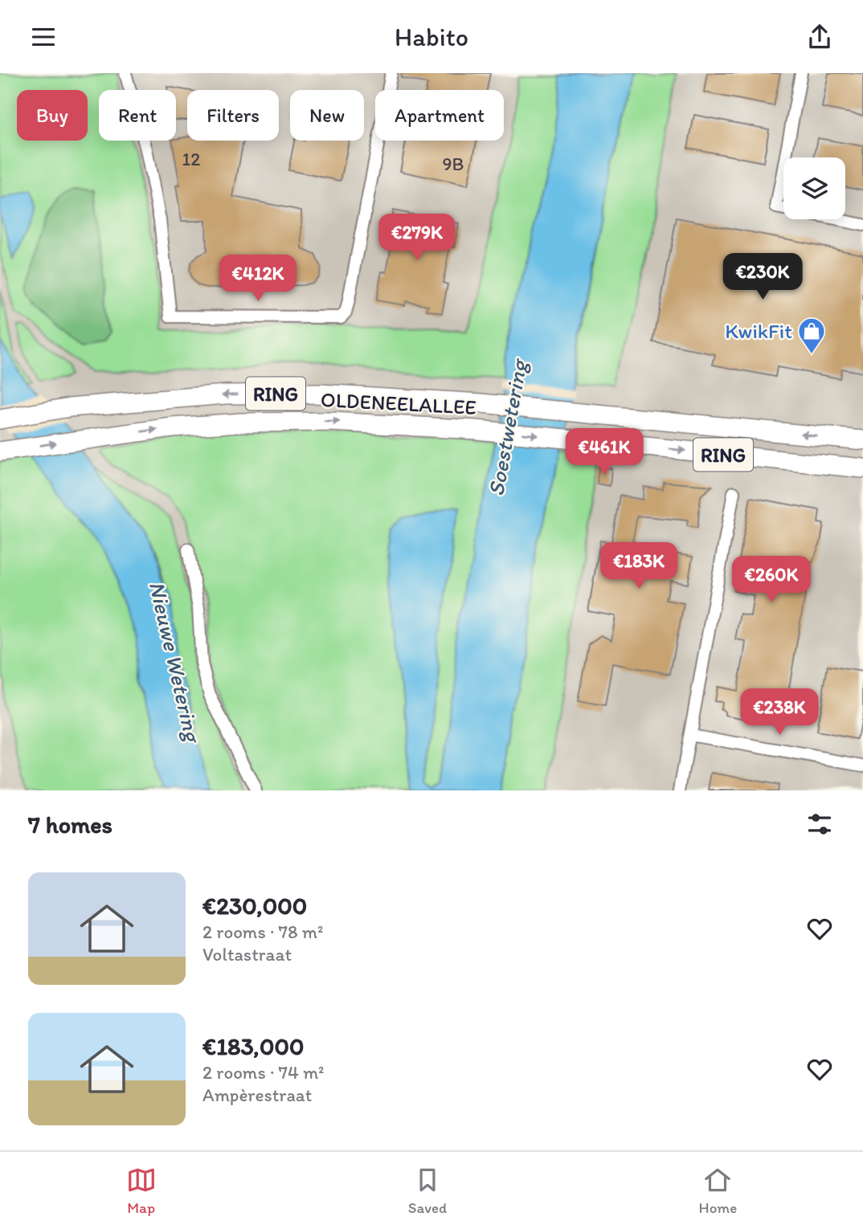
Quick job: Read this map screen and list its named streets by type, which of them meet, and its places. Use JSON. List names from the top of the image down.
{
  "streets": {
    "main road": ["RING", "OLDENEELALLEE"]
  },
  "water": ["Soestwetering", "Nieuwe Wetering"],
  "places": {
    "shop": ["KwikFit"]
  },
  "house_numbers": ["12", "9B"],
  "page": {
    "header": "Habito",
    "chip": [
      "Buy",
      "Rent",
      "Filters",
      "New",
      "Apartment"
    ],
    "price": [
      "€279K",
      "€230K",
      "€412K",
      "€461K",
      "€183K",
      "€260K",
      "€238K"
    ],
    "heading": "7 homes",
    "list": [
      {
        "name": "€230,000",
        "note": "2 rooms · 78 m² · Voltastraat"
      },
      {
        "name": "€183,000",
        "note": "2 rooms · 74 m² · Ampèrestraat"
      }
    ],
    "tabs": ["Map", "Saved", "Home"]
  }
}
